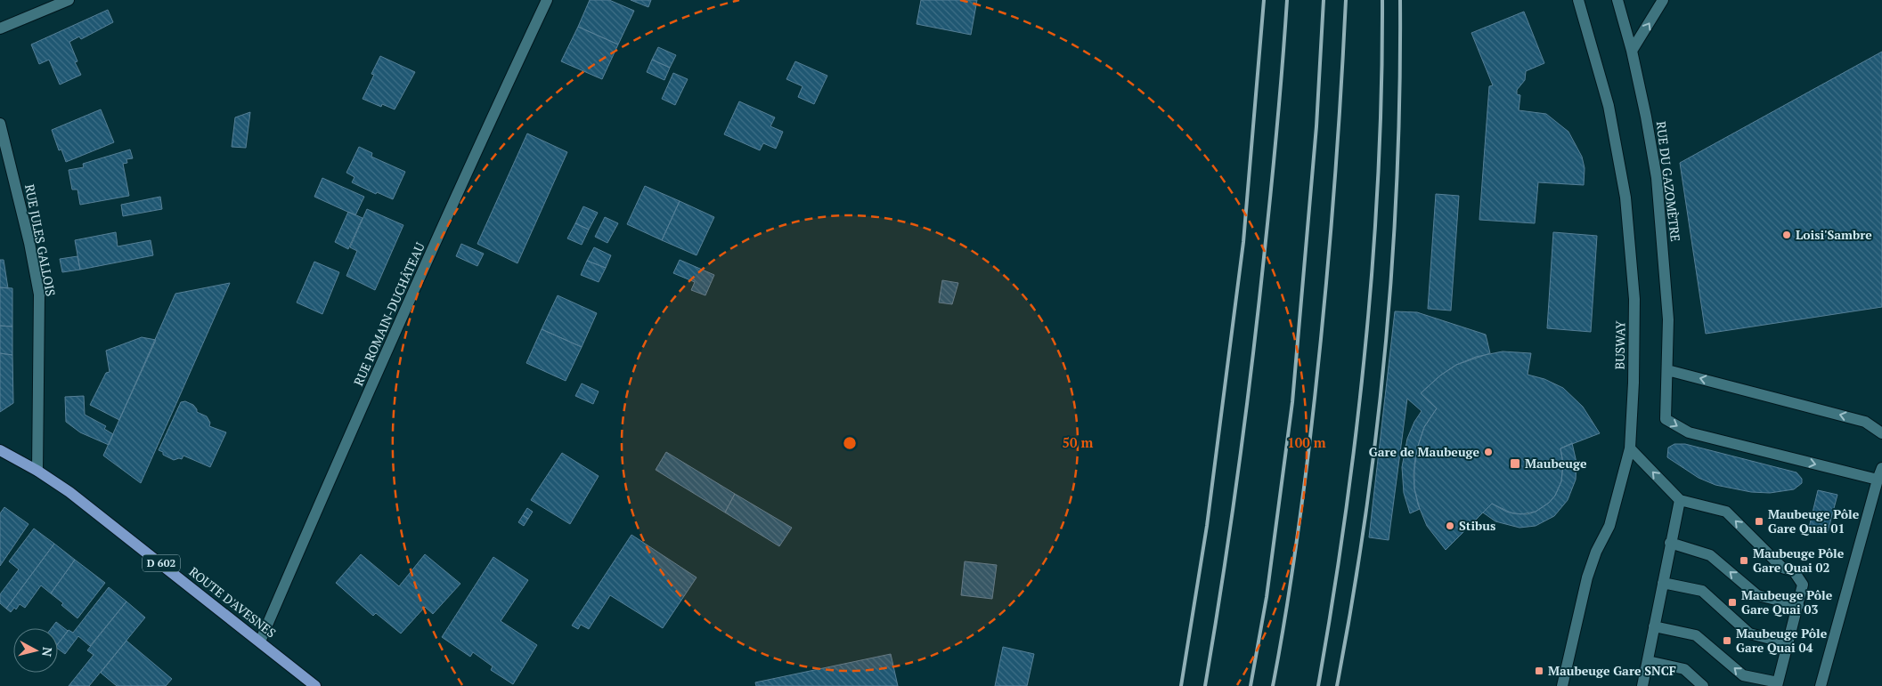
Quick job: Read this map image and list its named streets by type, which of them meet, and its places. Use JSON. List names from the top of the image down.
{
  "streets": {
    "main road": ["D 602", "ROUTE D'AVESNES"],
    "street": [
      "RUE DU GAZOMÈTRE",
      "RUE JULES GALLOIS",
      "RUE ROMAIN-DUCHÂTEAU",
      "BUSWAY"
    ]
  },
  "crossings": [
    ["RUE JULES GALLOIS", "ROUTE D'AVESNES"],
    ["RUE ROMAIN-DUCHÂTEAU", "ROUTE D'AVESNES"]
  ],
  "places": {
    "other": ["Loisi'Sambre", "Gare de Maubeuge", "Stibus"],
    "transit": [
      "Maubeuge",
      "Maubeuge Pôle Gare Quai 01",
      "Maubeuge Pôle Gare Quai 02",
      "Maubeuge Pôle Gare Quai 03",
      "Maubeuge Pôle Gare Quai 04",
      "Maubeuge Gare SNCF"
    ]
  },
  "north": "right",
  "rings": ["50 m", "100 m"]
}
